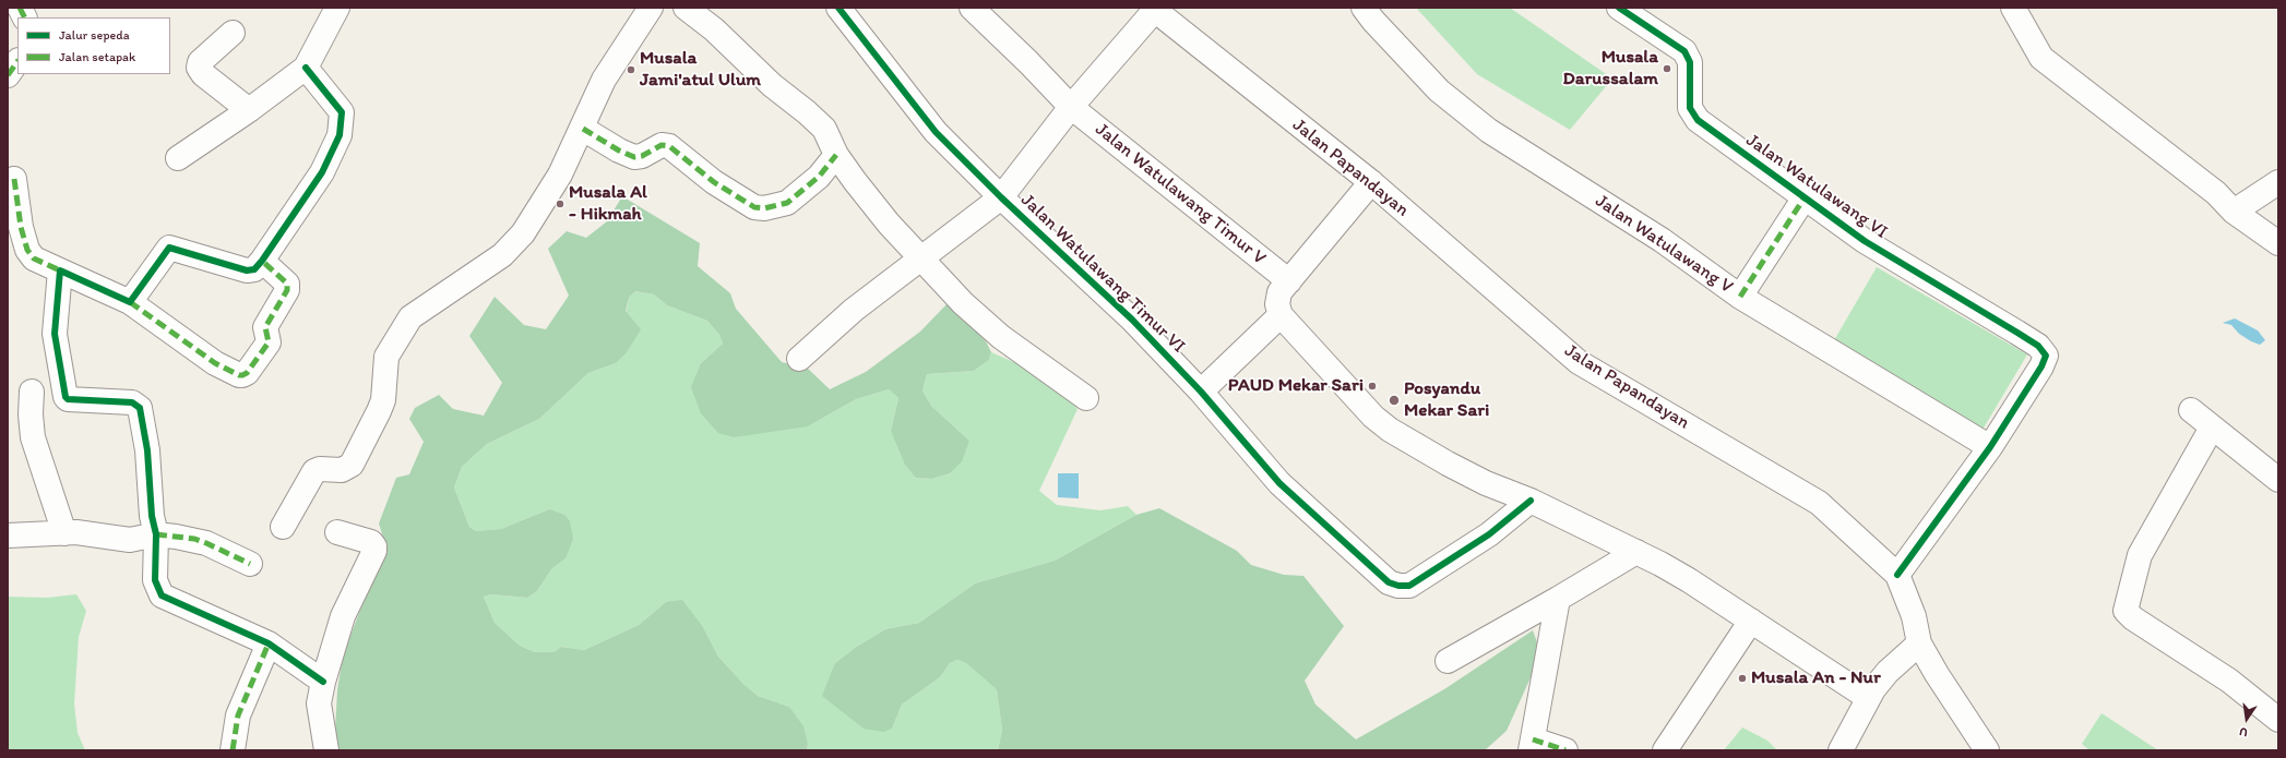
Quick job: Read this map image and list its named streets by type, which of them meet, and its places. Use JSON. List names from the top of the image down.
{
  "streets": {
    "street": [
      "Jalan Papandayan",
      "Jalan Watulawang VI",
      "Jalan Watulawang Timur V",
      "Jalan Watulawang V",
      "Jalan Watulawang Timur VI"
    ]
  },
  "crossings": [
    ["Jalan Watulawang VI", "Jalan Watulawang V"]
  ],
  "places": [
    "Musala Darussalam",
    "Musala Jami'atul Ulum",
    "Musala Al - Hikmah",
    "PAUD Mekar Sari",
    "Posyandu Mekar Sari",
    "Musala An - Nur"
  ],
  "legend": ["Jalur sepeda", "Jalan setapak"],
  "north": "bottom"
}
